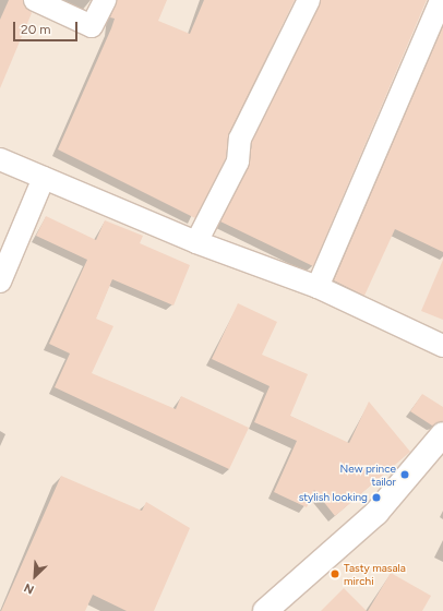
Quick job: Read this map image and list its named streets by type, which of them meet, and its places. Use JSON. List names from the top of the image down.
{
  "places": ["New prince tailor", "stylish looking", "Tasty masala mirchi"],
  "scale_bar": "20 m",
  "north": "bottom left"
}
